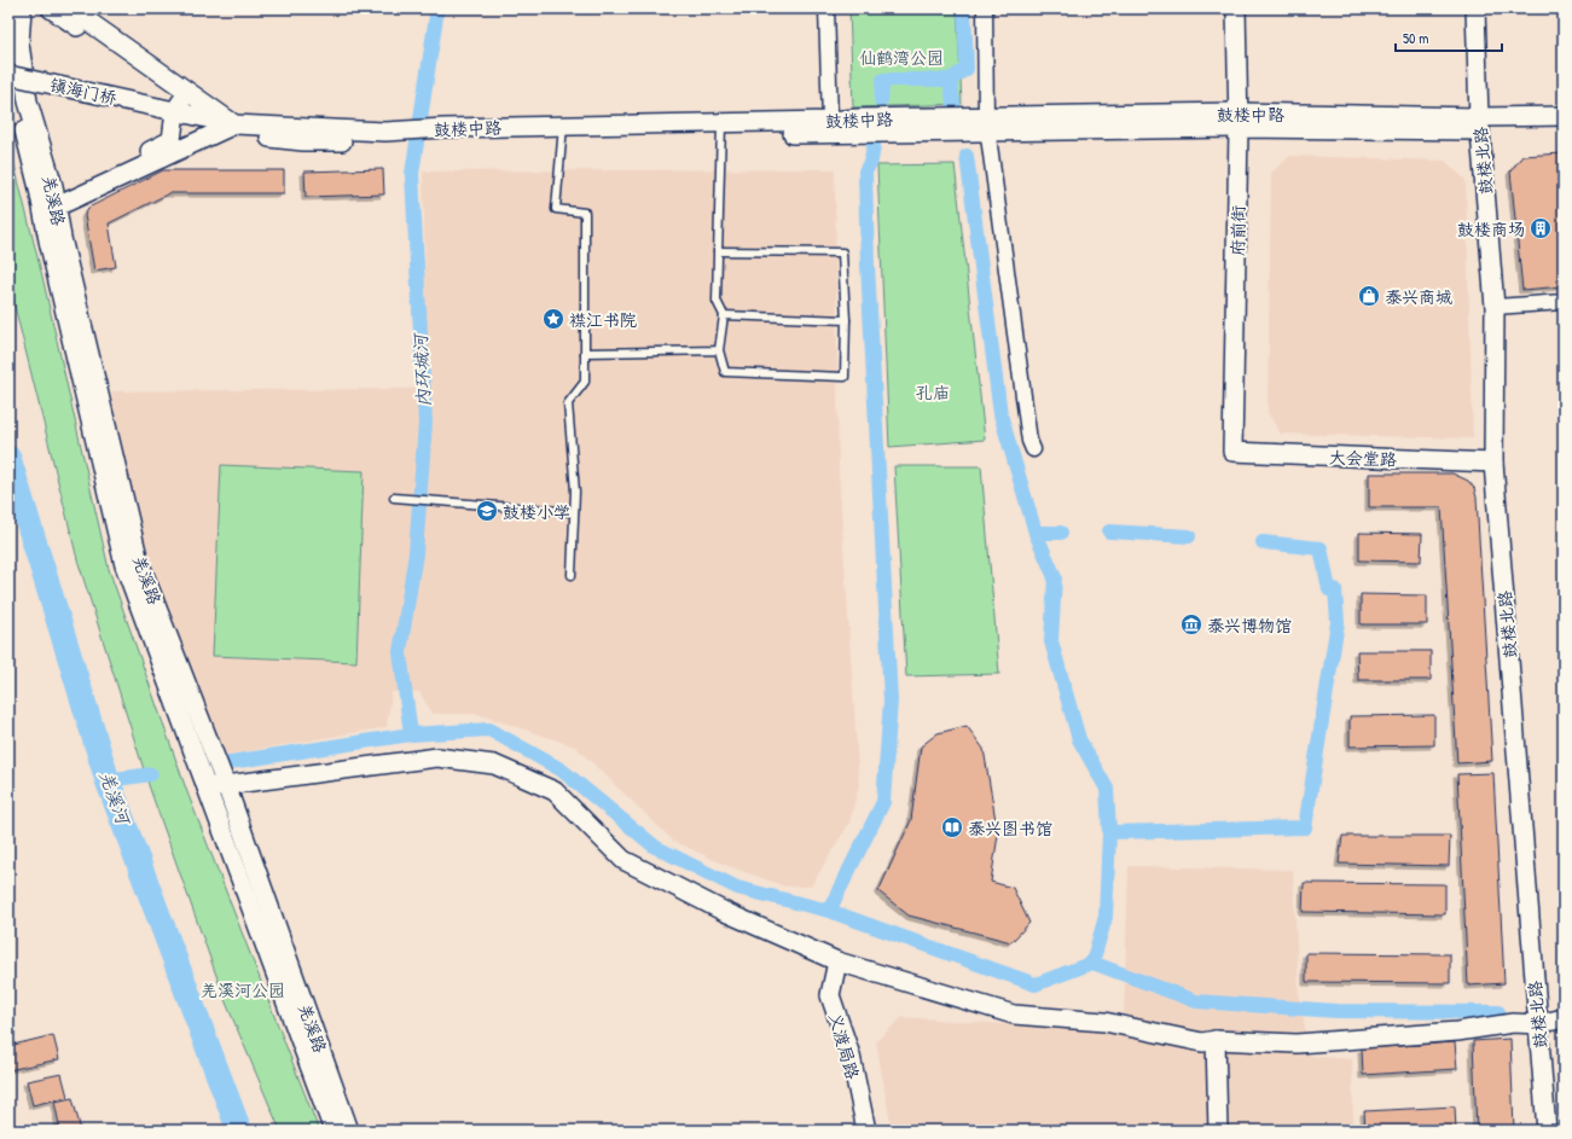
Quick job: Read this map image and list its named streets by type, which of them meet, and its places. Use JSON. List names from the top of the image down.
{
  "streets": {
    "street": [
      "镇海门桥",
      "鼓楼中路",
      "鼓楼北路",
      "羌溪路",
      "府前街",
      "大会堂路",
      "义渡局路"
    ]
  },
  "crossings": [
    ["镇海门桥", "鼓楼中路"],
    ["鼓楼中路", "鼓楼北路"],
    ["鼓楼中路", "府前街"],
    ["鼓楼北路", "大会堂路"],
    ["府前街", "大会堂路"]
  ],
  "water": ["内环城河", "羌溪河"],
  "parks": ["仙鹤湾公园", "孔庙", "羌溪河公园"],
  "places": {
    "building": ["鼓楼商场"],
    "shop": ["泰兴商城"],
    "place": ["襟江书院"],
    "school or university": ["鼓楼小学"],
    "museum": ["泰兴博物馆"],
    "library": ["泰兴图书馆"]
  },
  "scale_bar": "50 m"
}
